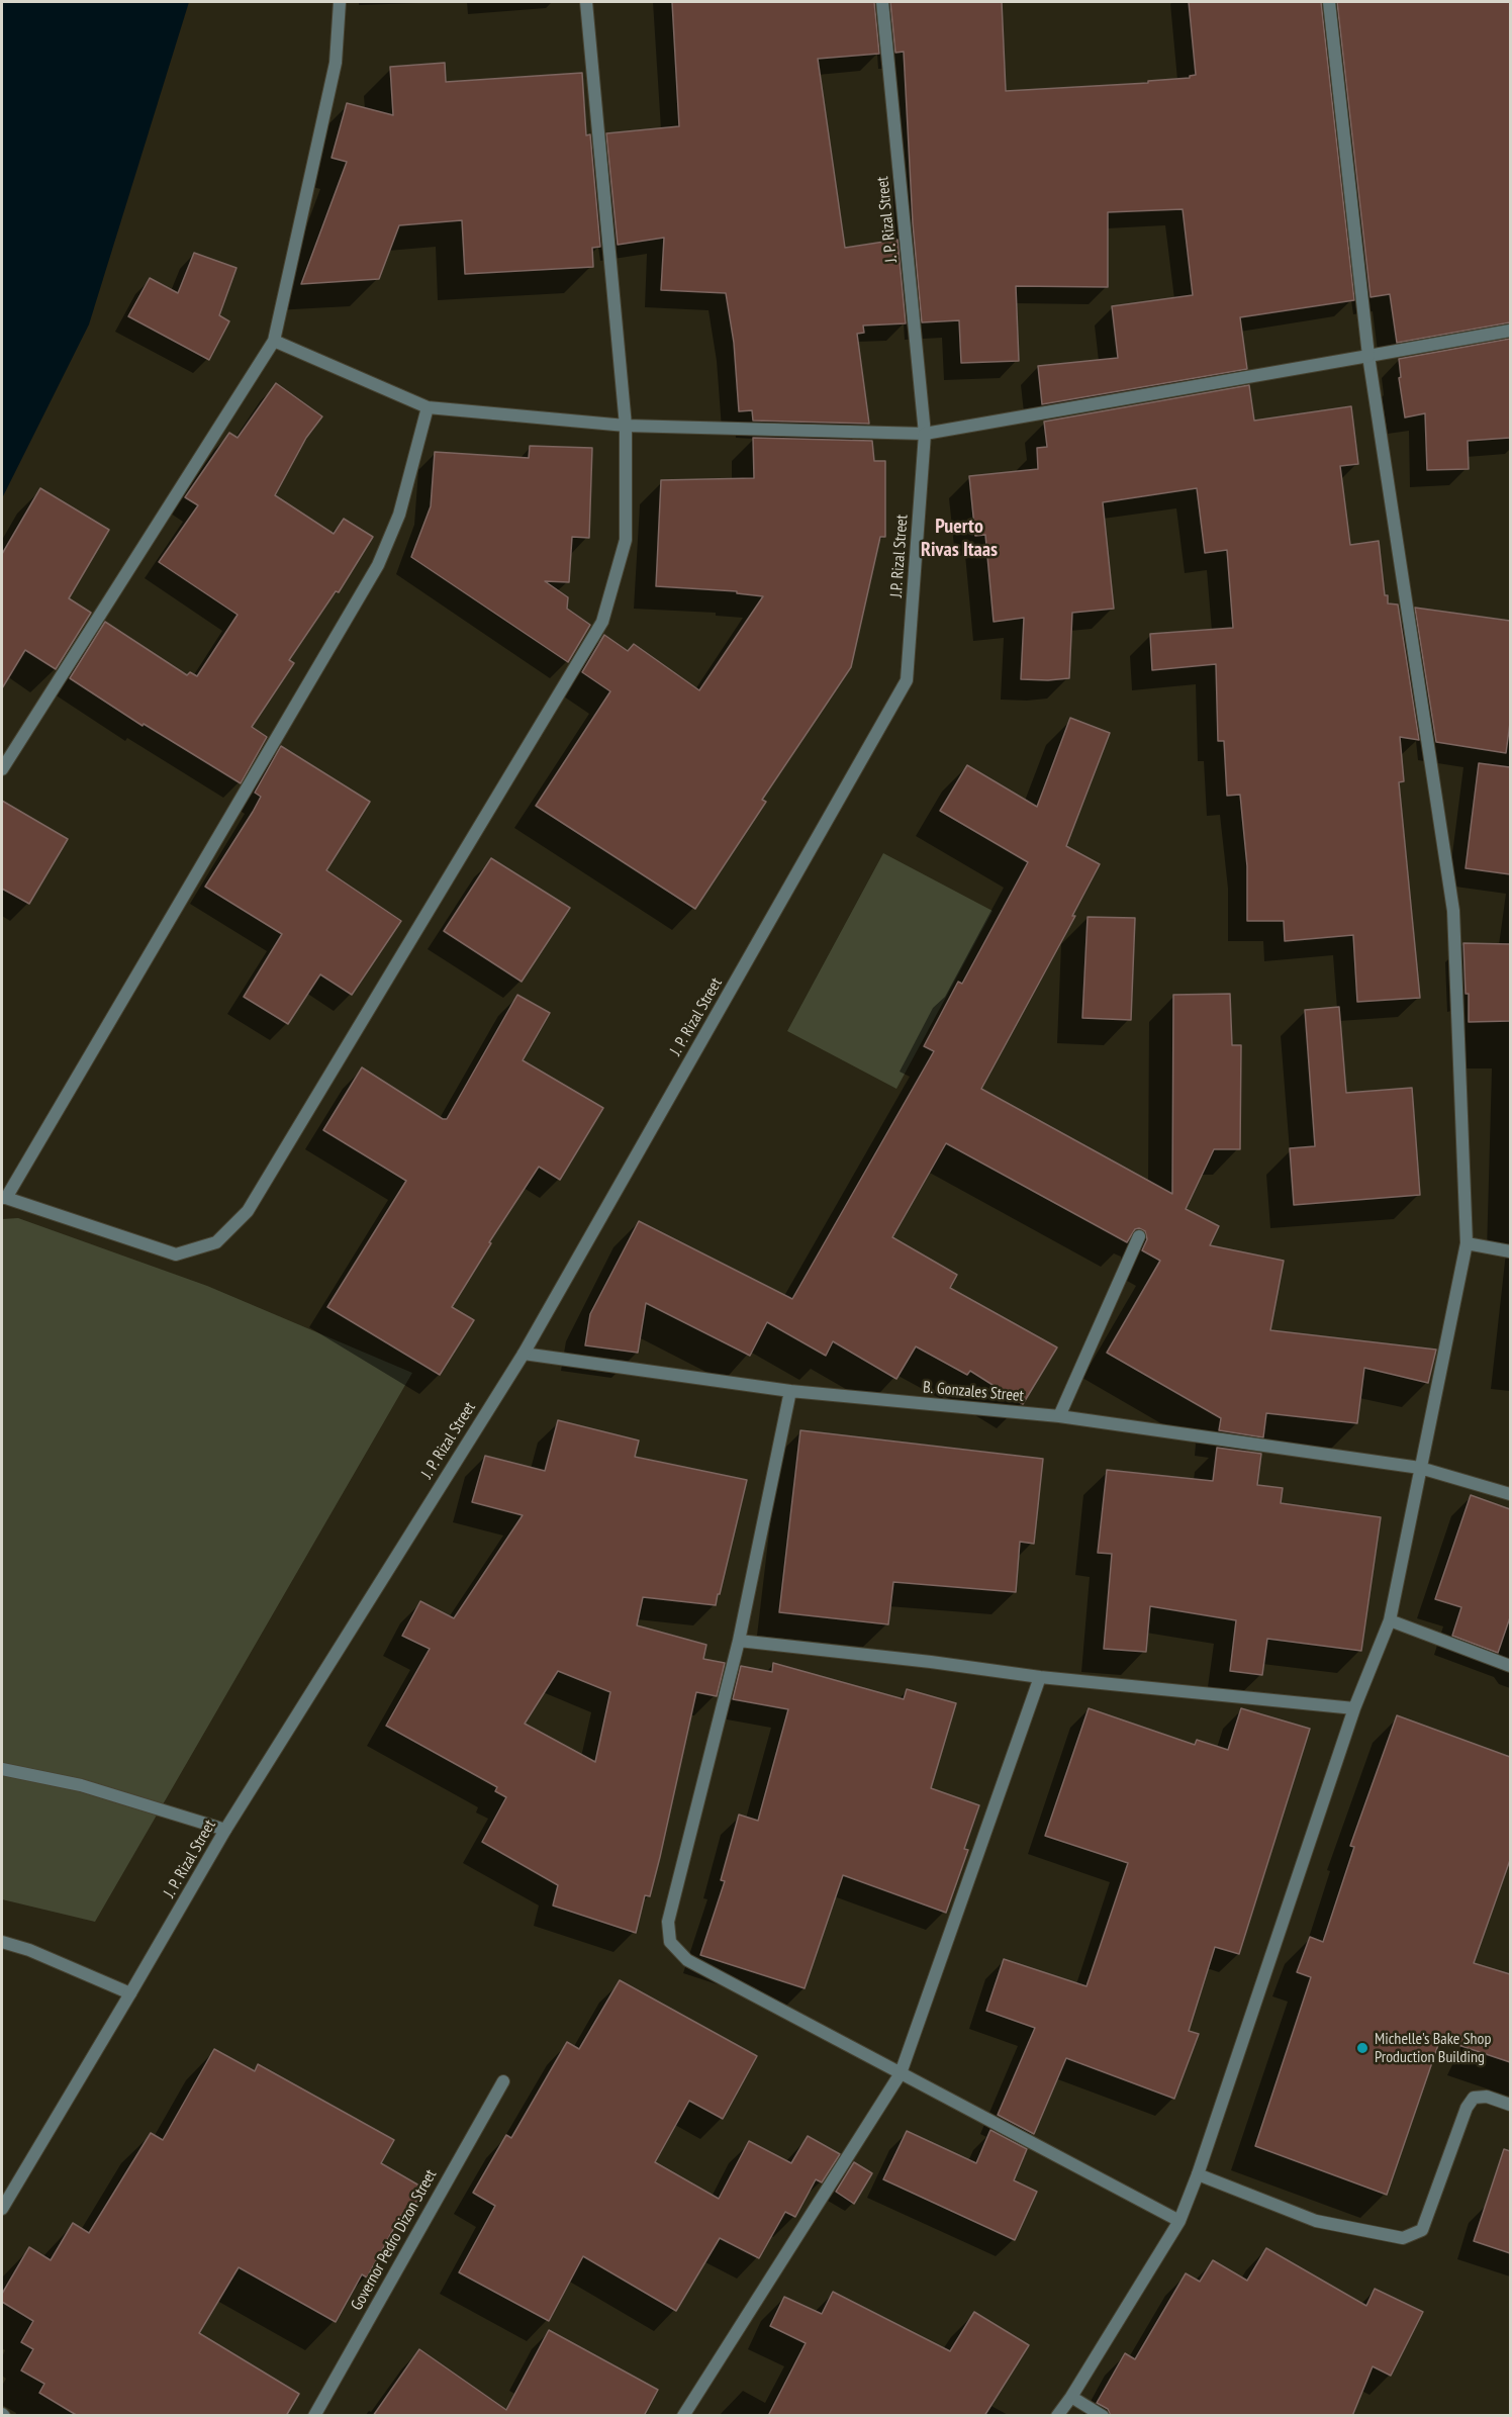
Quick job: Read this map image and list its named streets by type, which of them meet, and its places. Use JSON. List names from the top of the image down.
{
  "streets": {
    "street": [
      "J. P. Rizal Street",
      "J.P. Rizal Street",
      "B. Gonzales Street",
      "Governor Pedro Dizon Street"
    ]
  },
  "crossings": [
    ["J. P. Rizal Street", "J.P. Rizal Street"],
    ["J. P. Rizal Street", "B. Gonzales Street"]
  ],
  "districts": ["Puerto Rivas Itaas"],
  "places": ["Michelle's Bake Shop Production Building"]
}
